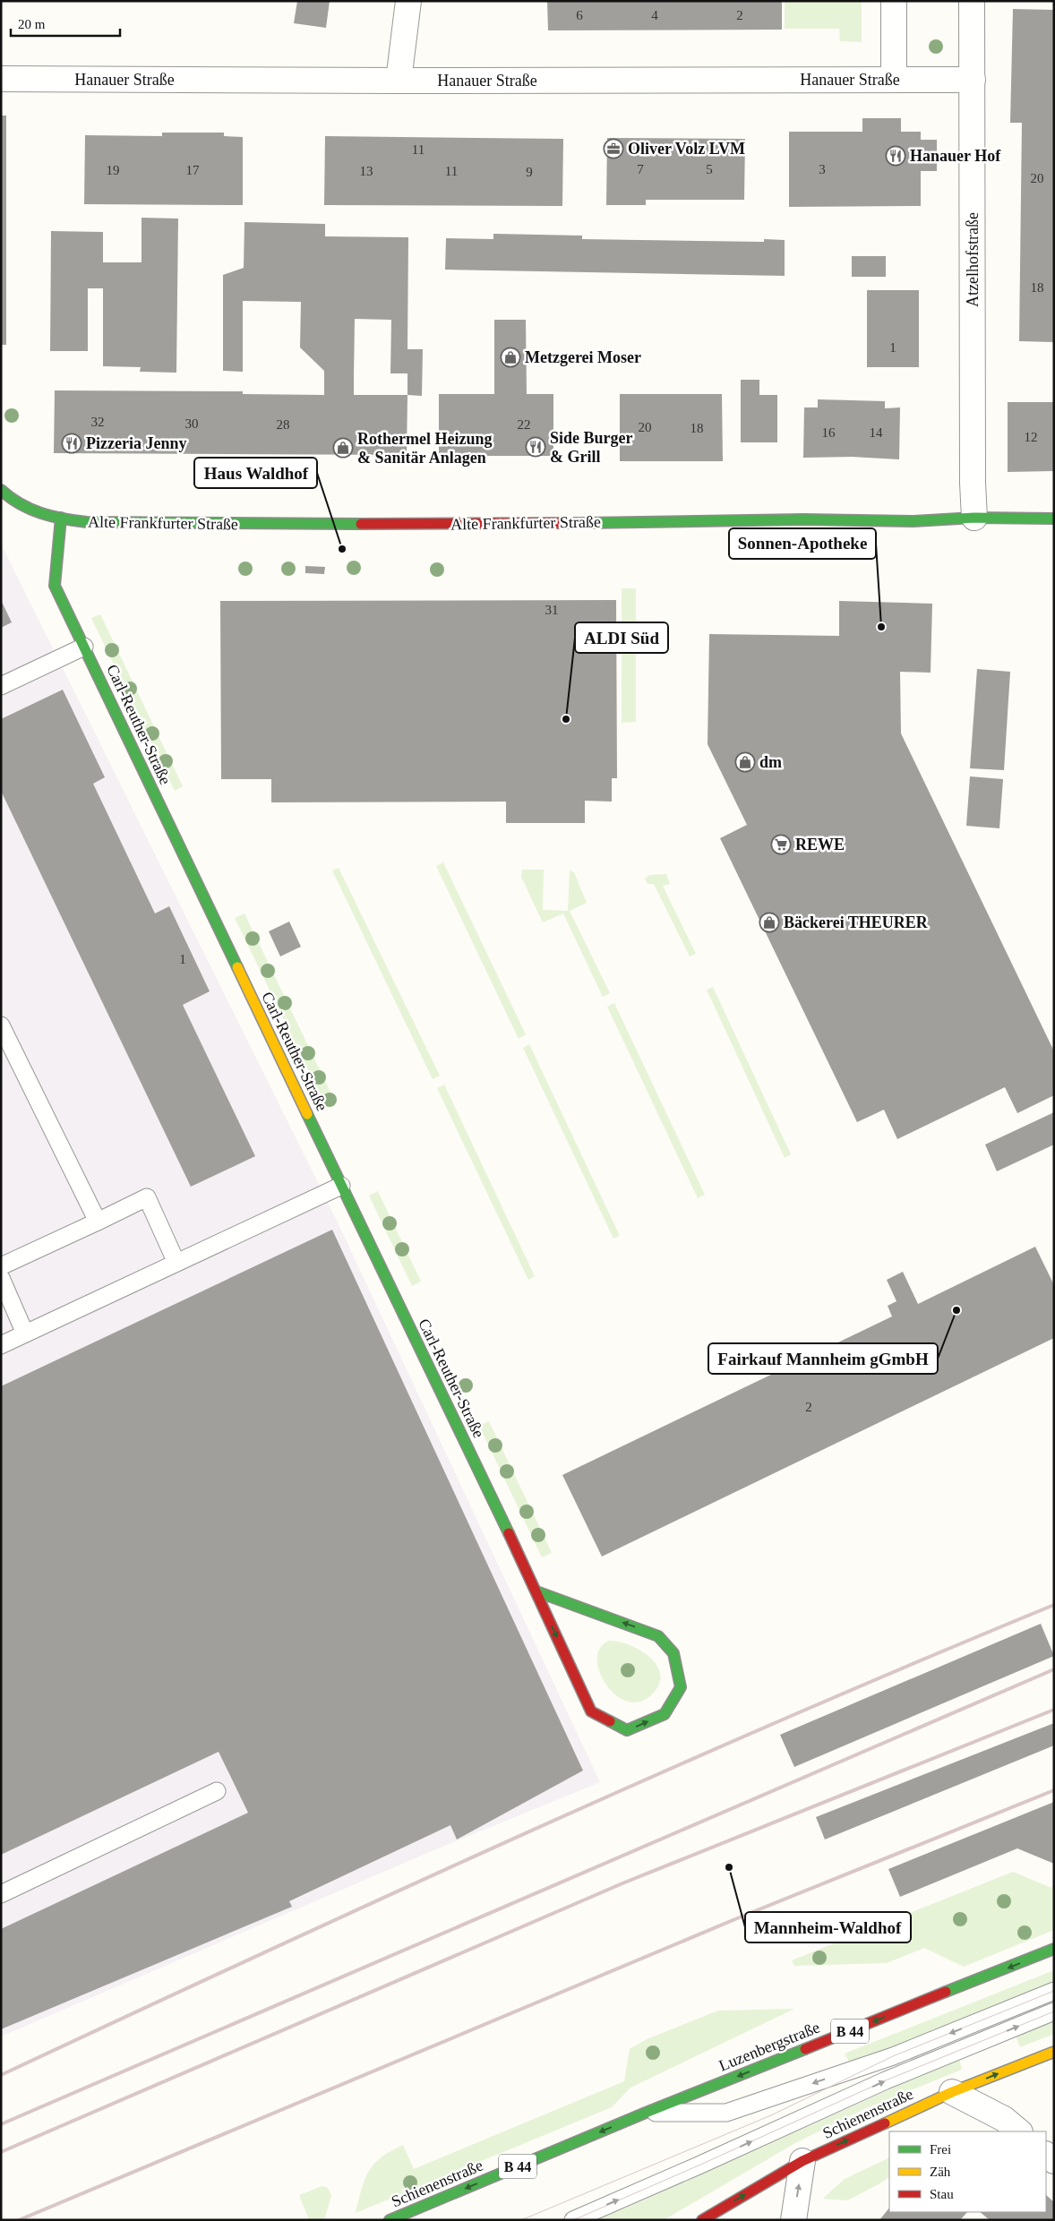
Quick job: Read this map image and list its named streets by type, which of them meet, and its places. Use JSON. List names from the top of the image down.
{
  "streets": {
    "street": [
      "Hanauer Straße",
      "Atzelhofstraße",
      "Alte Frankfurter Straße",
      "Carl-Reuther-Straße",
      "B 44",
      "Luzenbergstraße",
      "Schienenstraße"
    ]
  },
  "crossings": [
    ["Hanauer Straße", "Atzelhofstraße"],
    ["Atzelhofstraße", "Alte Frankfurter Straße"],
    ["Alte Frankfurter Straße", "Carl-Reuther-Straße"],
    ["Luzenbergstraße", "Schienenstraße"]
  ],
  "one_way": ["Luzenbergstraße"],
  "places": {
    "office": ["Oliver Volz LVM"],
    "restaurant": ["Hanauer Hof", "Pizzeria Jenny", "Side Burger & Grill"],
    "shop": [
      "Metzgerei Moser",
      "Rothermel Heizung & Sanitär Anlagen",
      "dm",
      "Bäckerei THEURER"
    ],
    "other": [
      "Haus Waldhof",
      "Sonnen-Apotheke",
      "ALDI Süd",
      "Fairkauf Mannheim gGmbH",
      "Mannheim-Waldhof"
    ],
    "supermarket": ["REWE"]
  },
  "house_numbers": [
    "6",
    "4",
    "2",
    "11",
    "7",
    "5",
    "3",
    "19",
    "17",
    "13",
    "11",
    "9",
    "20",
    "18",
    "1",
    "32",
    "30",
    "28",
    "22",
    "20",
    "18",
    "16",
    "14",
    "12",
    "31",
    "1",
    "2"
  ],
  "legend": ["Frei", "Zäh", "Stau"],
  "scale_bar": "20 m"
}
